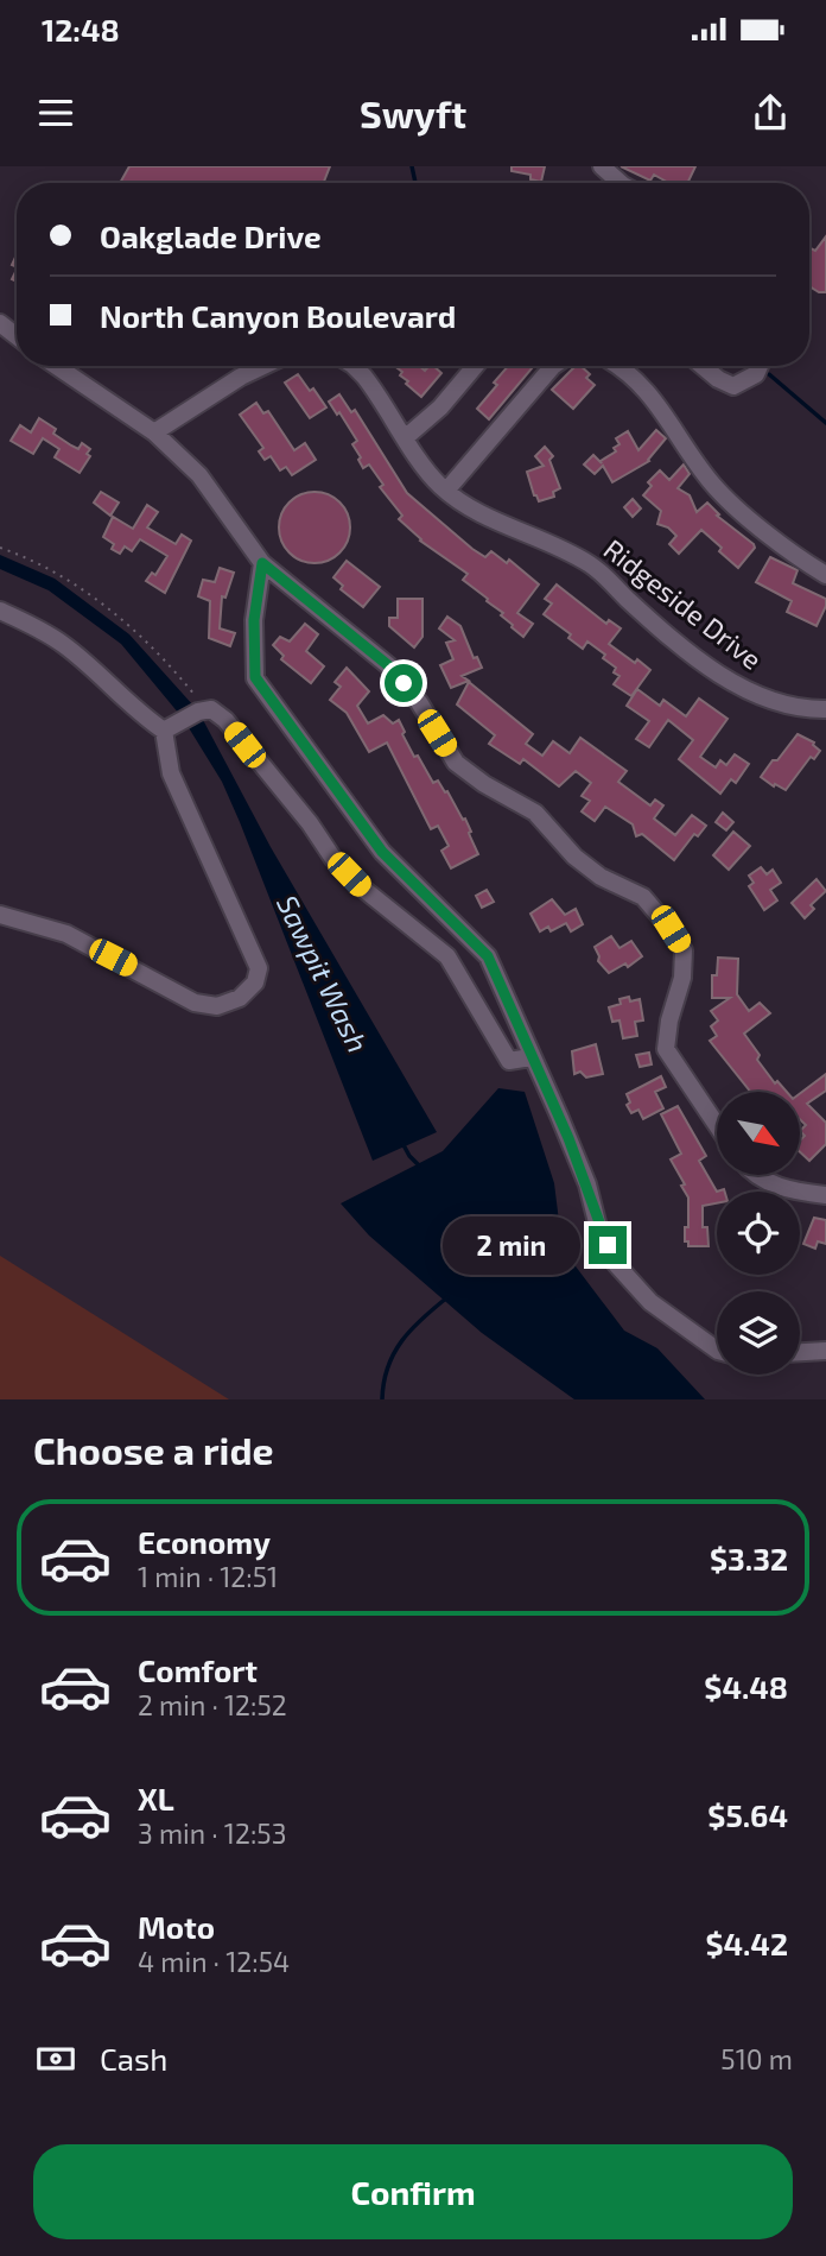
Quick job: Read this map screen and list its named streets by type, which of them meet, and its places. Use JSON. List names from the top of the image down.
{
  "streets": {
    "street": ["Ridgeside Drive"]
  },
  "water": ["Sawpit Wash"],
  "north": "bottom right",
  "page": {
    "status": "12:48",
    "header": "Swyft",
    "banner": ["Oakglade Drive", "North Canyon Boulevard"],
    "bubble": "2 min",
    "heading": "Choose a ride",
    "list": [
      {
        "name": "Economy",
        "note": "1 min · 12:51",
        "value": "$3.32"
      },
      {
        "name": "Comfort",
        "note": "2 min · 12:52",
        "value": "$4.48"
      },
      {
        "name": "XL",
        "note": "3 min · 12:53",
        "value": "$5.64"
      },
      {
        "name": "Moto",
        "note": "4 min · 12:54",
        "value": "$4.42"
      }
    ],
    "pay": ["Cash", "510 m"],
    "buttons": "Confirm"
  }
}
